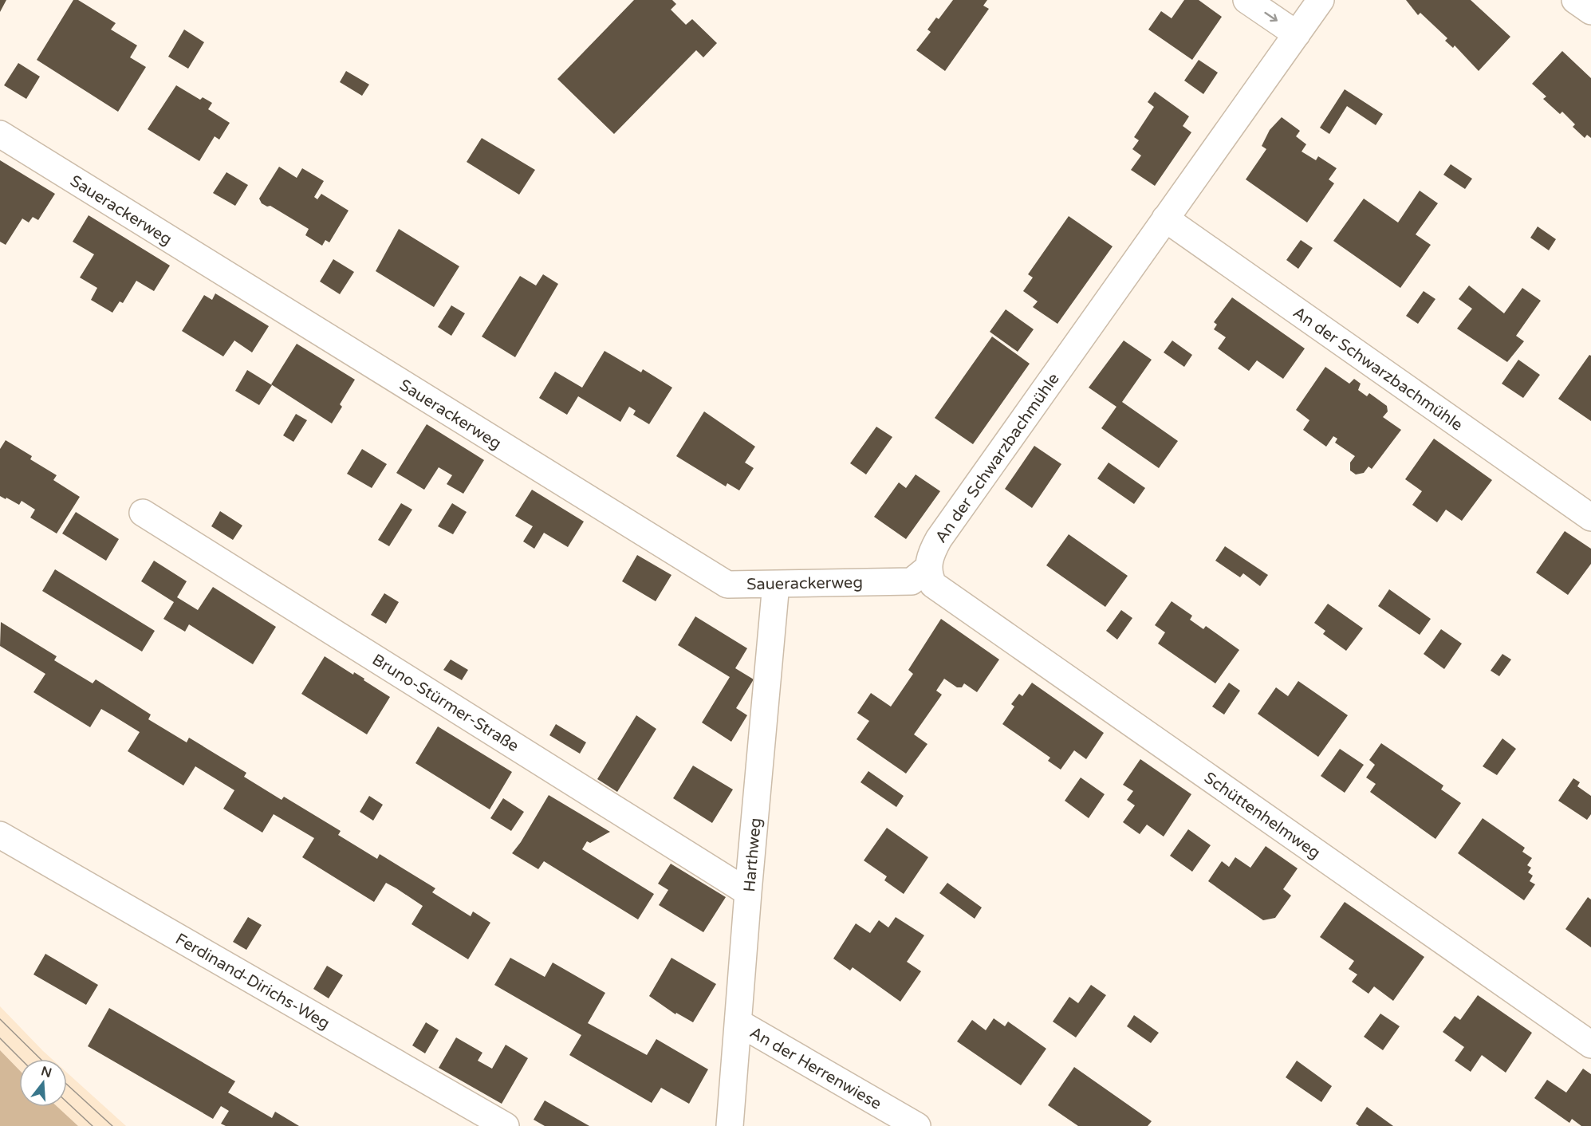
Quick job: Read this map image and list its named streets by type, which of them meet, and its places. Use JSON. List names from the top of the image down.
{
  "streets": {
    "street": [
      "Sauerackerweg",
      "An der Schwarzbachmühle",
      "Bruno-Stürmer-Straße",
      "Schüttenhelmweg",
      "Harthweg",
      "Ferdinand-Dirichs-Weg",
      "An der Herrenwiese"
    ]
  },
  "crossings": [
    ["Sauerackerweg", "An der Schwarzbachmühle"],
    ["Sauerackerweg", "Schüttenhelmweg"],
    ["Sauerackerweg", "Harthweg"],
    ["An der Schwarzbachmühle", "Schüttenhelmweg"],
    ["Bruno-Stürmer-Straße", "Harthweg"],
    ["Harthweg", "An der Herrenwiese"]
  ],
  "north": "top"
}
